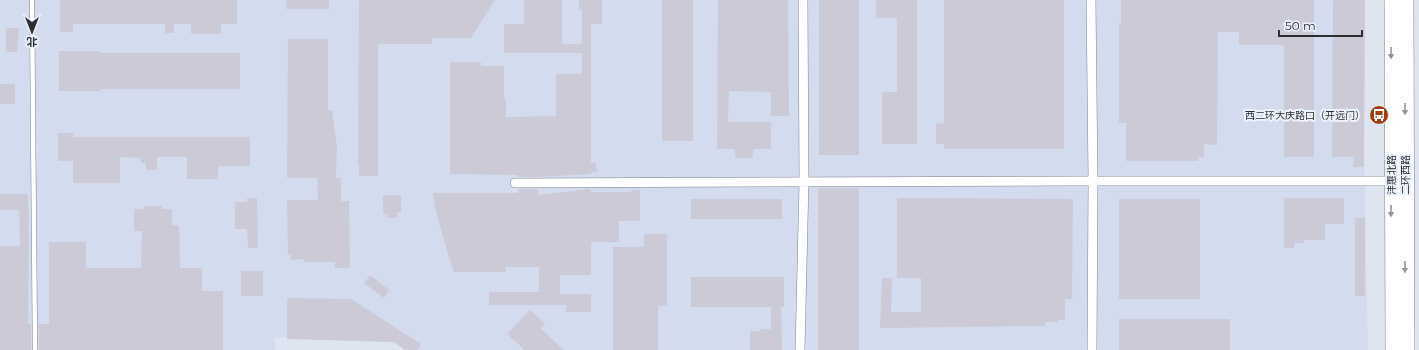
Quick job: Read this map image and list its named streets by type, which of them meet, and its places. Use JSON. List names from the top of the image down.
{
  "streets": {
    "highway": ["二环西路"],
    "main road": ["沣惠北路"]
  },
  "one_way": ["沣惠北路", "二环西路"],
  "places": {
    "bus stop": ["西二环大庆路口（开远门）"]
  },
  "scale_bar": "50 m",
  "north": "bottom"
}
